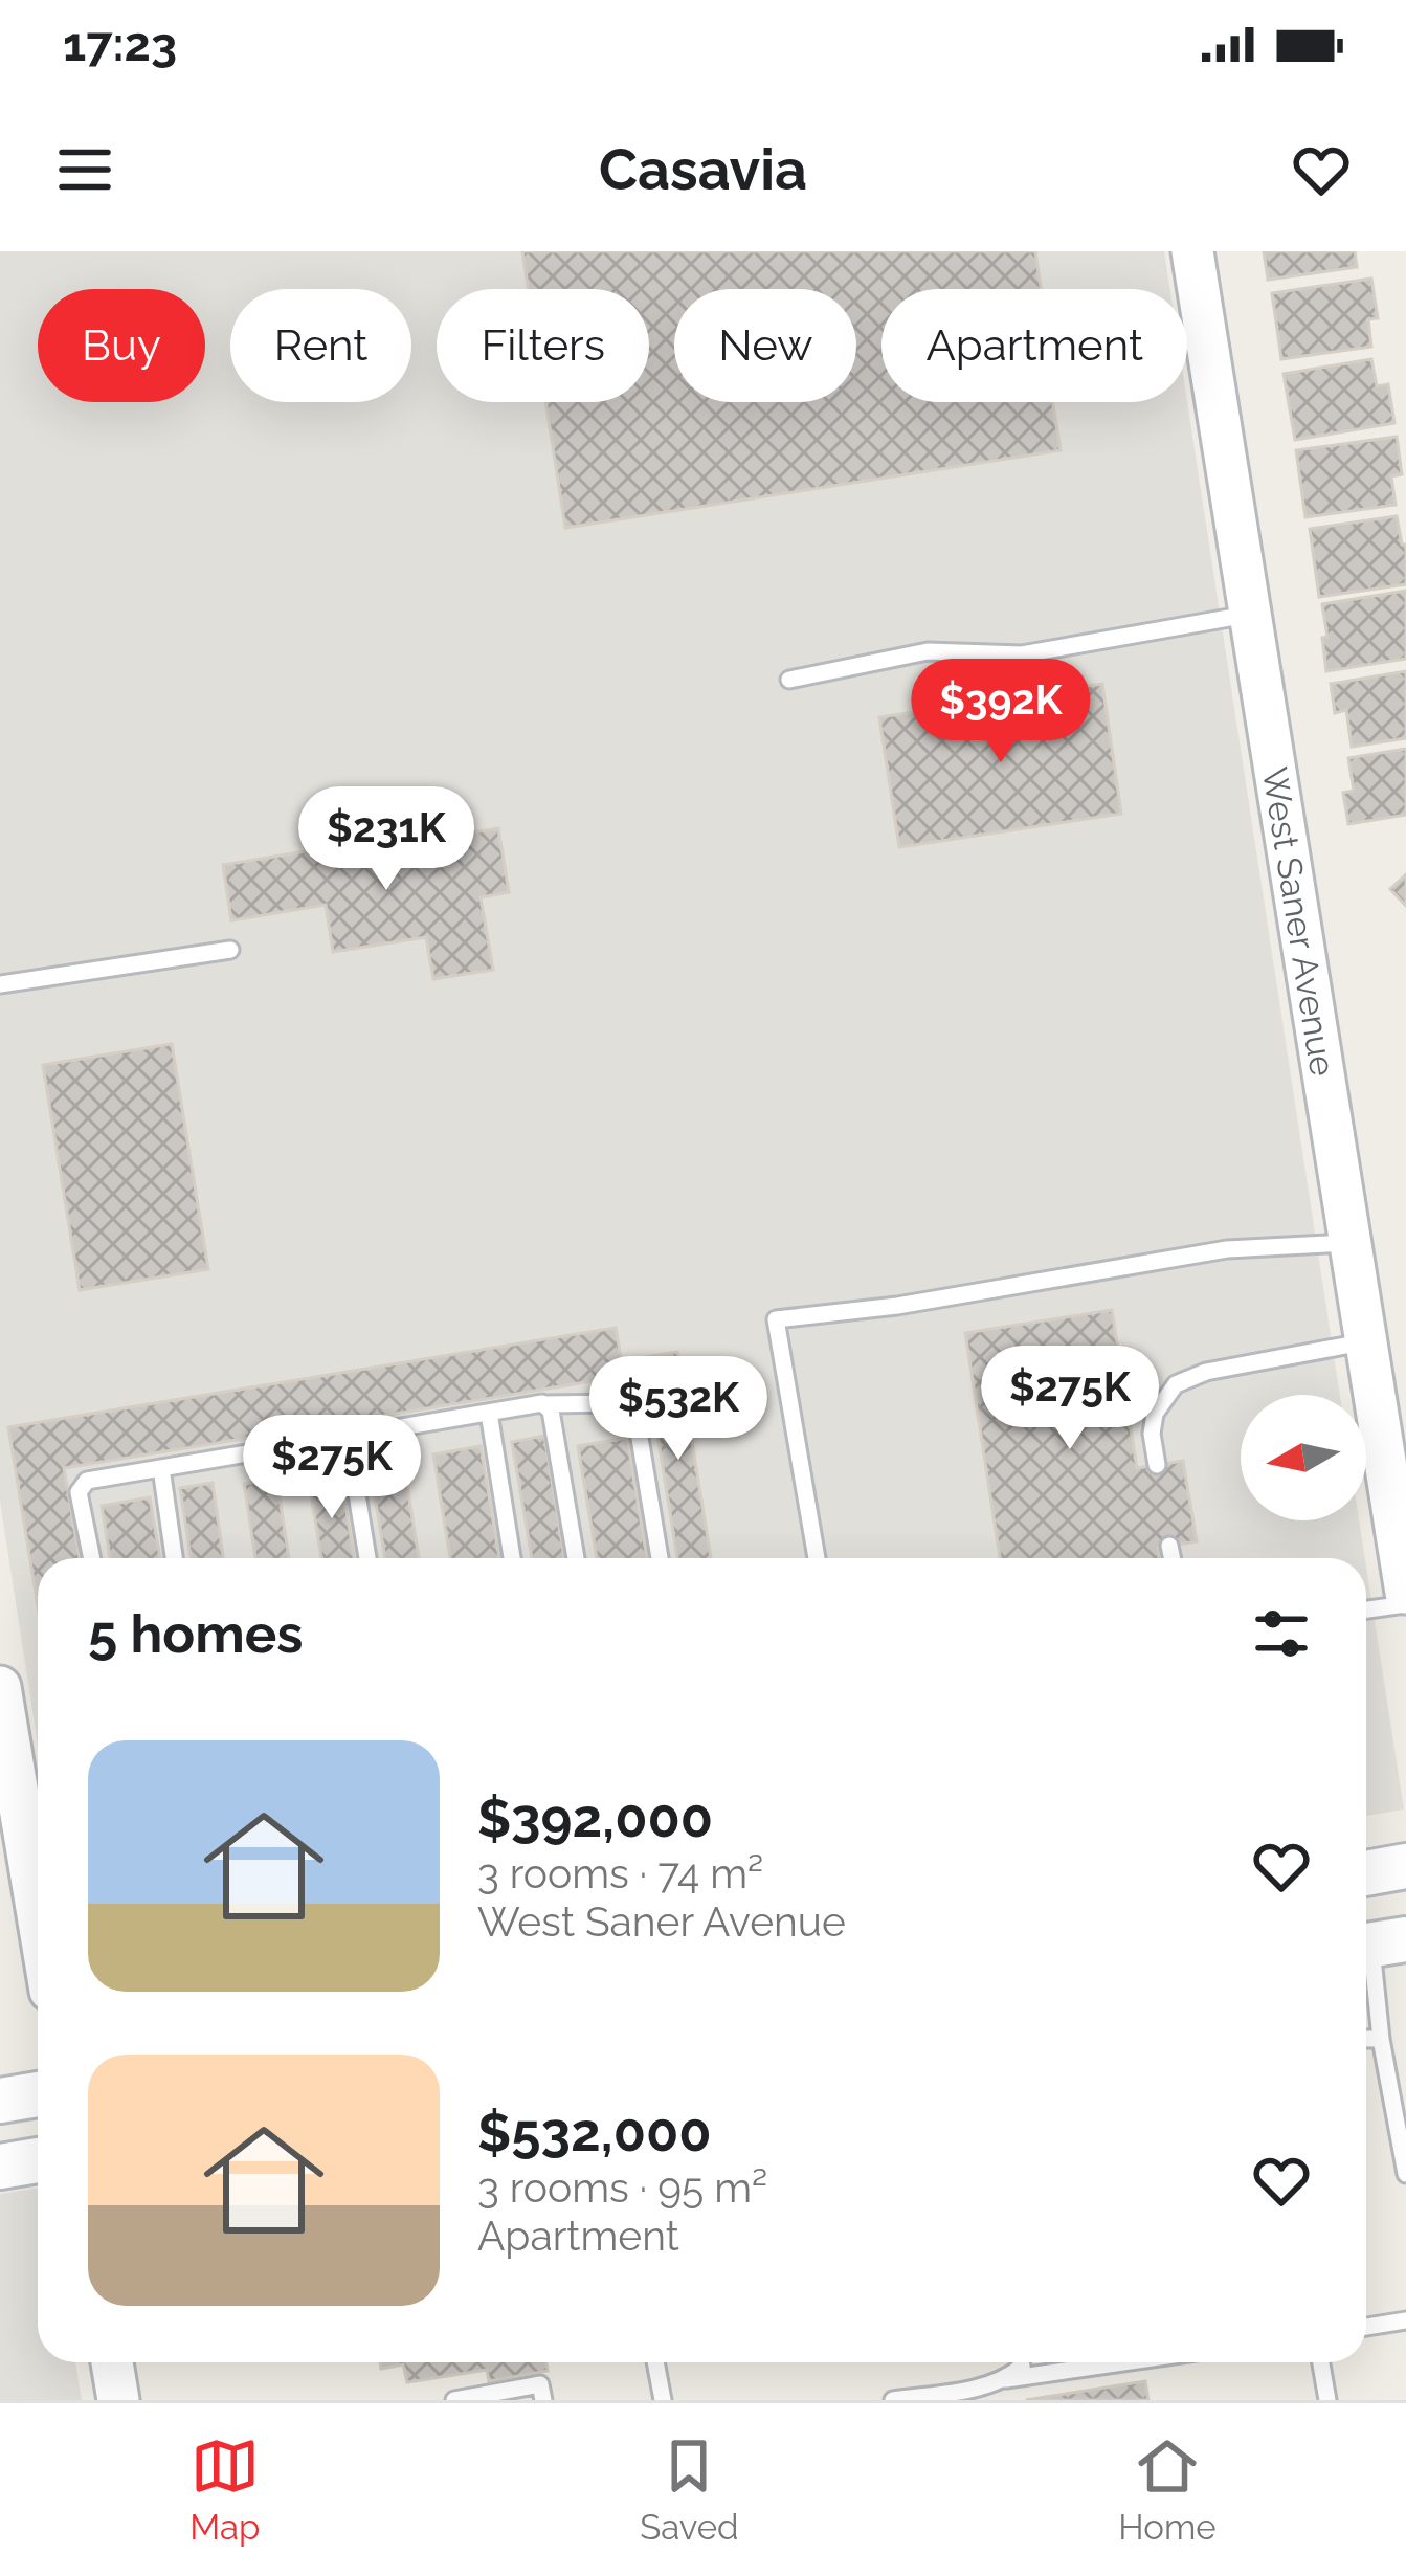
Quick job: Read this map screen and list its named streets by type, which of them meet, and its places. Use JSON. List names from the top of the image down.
{
  "streets": {
    "street": ["West Saner Avenue"]
  },
  "north": "left",
  "page": {
    "status": "17:23",
    "header": "Casavia",
    "chip": [
      "Buy",
      "Rent",
      "Filters",
      "New",
      "Apartment"
    ],
    "price": [
      "$392K",
      "$231K",
      "$275K",
      "$532K",
      "$275K"
    ],
    "heading": "5 homes",
    "list": [
      {
        "name": "$392,000",
        "note": "3 rooms · 74 m² · West Saner Avenue"
      },
      {
        "name": "$532,000",
        "note": "3 rooms · 95 m² · Apartment"
      }
    ],
    "tabs": ["Map", "Saved", "Home"]
  }
}
